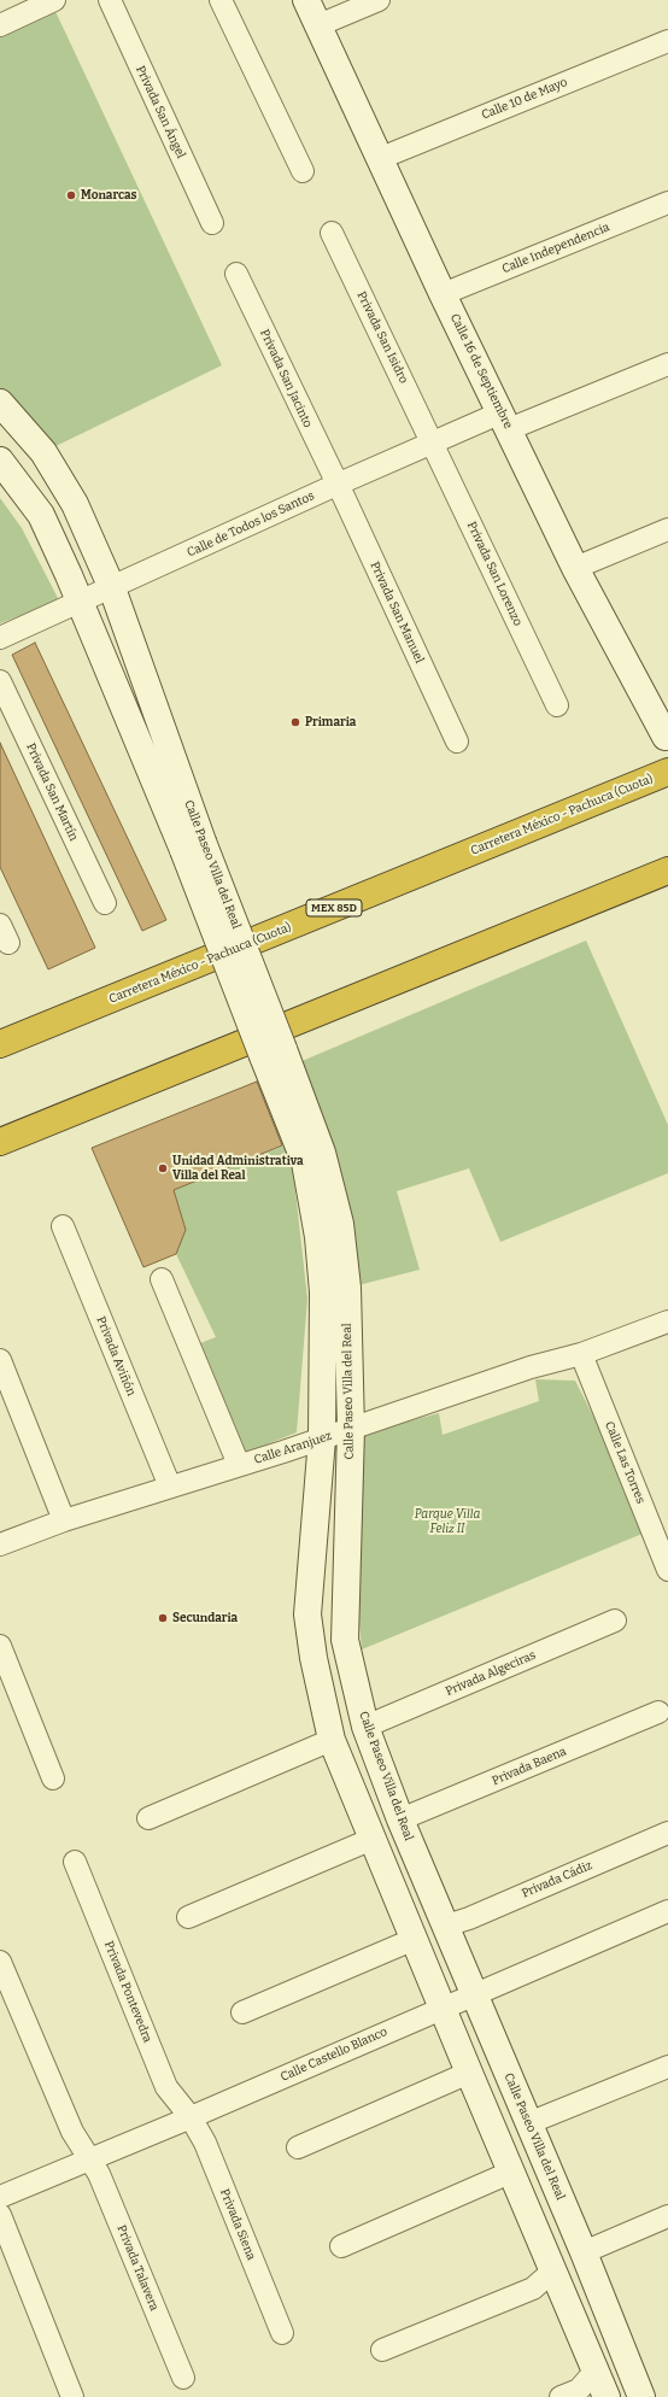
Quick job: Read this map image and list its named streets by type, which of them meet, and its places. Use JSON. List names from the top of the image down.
{
  "streets": {
    "highway": ["Carretera México - Pachuca (Cuota)", "MEX 85D"],
    "street": [
      "Calle 10 de Mayo",
      "Privada San Ángel",
      "Calle Independencia",
      "Privada San Isidro",
      "Calle 16 de Septiembre",
      "Privada San Jacinto",
      "Calle de Todos los Santos",
      "Privada San Lorenzo",
      "Privada San Manuel",
      "Privada San Martín",
      "Calle Paseo Villa del Real",
      "Privada Aviñón",
      "Calle Aranjuez",
      "Calle Las Torres",
      "Privada Algeciras",
      "Privada Baena",
      "Privada Cádiz",
      "Privada Pontevedra",
      "Calle Castello Blanco",
      "Privada Siena",
      "Privada Talavera"
    ]
  },
  "crossings": [
    ["Calle 10 de Mayo", "Calle 16 de Septiembre"],
    ["Calle Independencia", "Calle 16 de Septiembre"],
    ["Privada San Isidro", "Calle de Todos los Santos"],
    ["Privada San Isidro", "Privada San Lorenzo"],
    ["Calle 16 de Septiembre", "Calle de Todos los Santos"],
    ["Privada San Jacinto", "Calle de Todos los Santos"],
    ["Privada San Jacinto", "Privada San Manuel"],
    ["Calle de Todos los Santos", "Privada San Lorenzo"],
    ["Calle de Todos los Santos", "Privada San Manuel"],
    ["Calle de Todos los Santos", "Calle Paseo Villa del Real"],
    ["Calle Paseo Villa del Real", "Calle Aranjuez"],
    ["Calle Paseo Villa del Real", "Privada Algeciras"],
    ["Calle Paseo Villa del Real", "Privada Baena"],
    ["Calle Paseo Villa del Real", "Privada Cádiz"],
    ["Calle Paseo Villa del Real", "Calle Castello Blanco"],
    ["Privada Aviñón", "Calle Aranjuez"],
    ["Calle Aranjuez", "Calle Las Torres"],
    ["Privada Pontevedra", "Calle Castello Blanco"],
    ["Privada Pontevedra", "Privada Siena"],
    ["Calle Castello Blanco", "Privada Siena"],
    ["Calle Castello Blanco", "Privada Talavera"]
  ],
  "parks": ["Parque Villa Feliz II"],
  "places": [
    "Monarcas",
    "Primaria",
    "Unidad Administrativa Villa del Real",
    "Secundaria"
  ]
}
